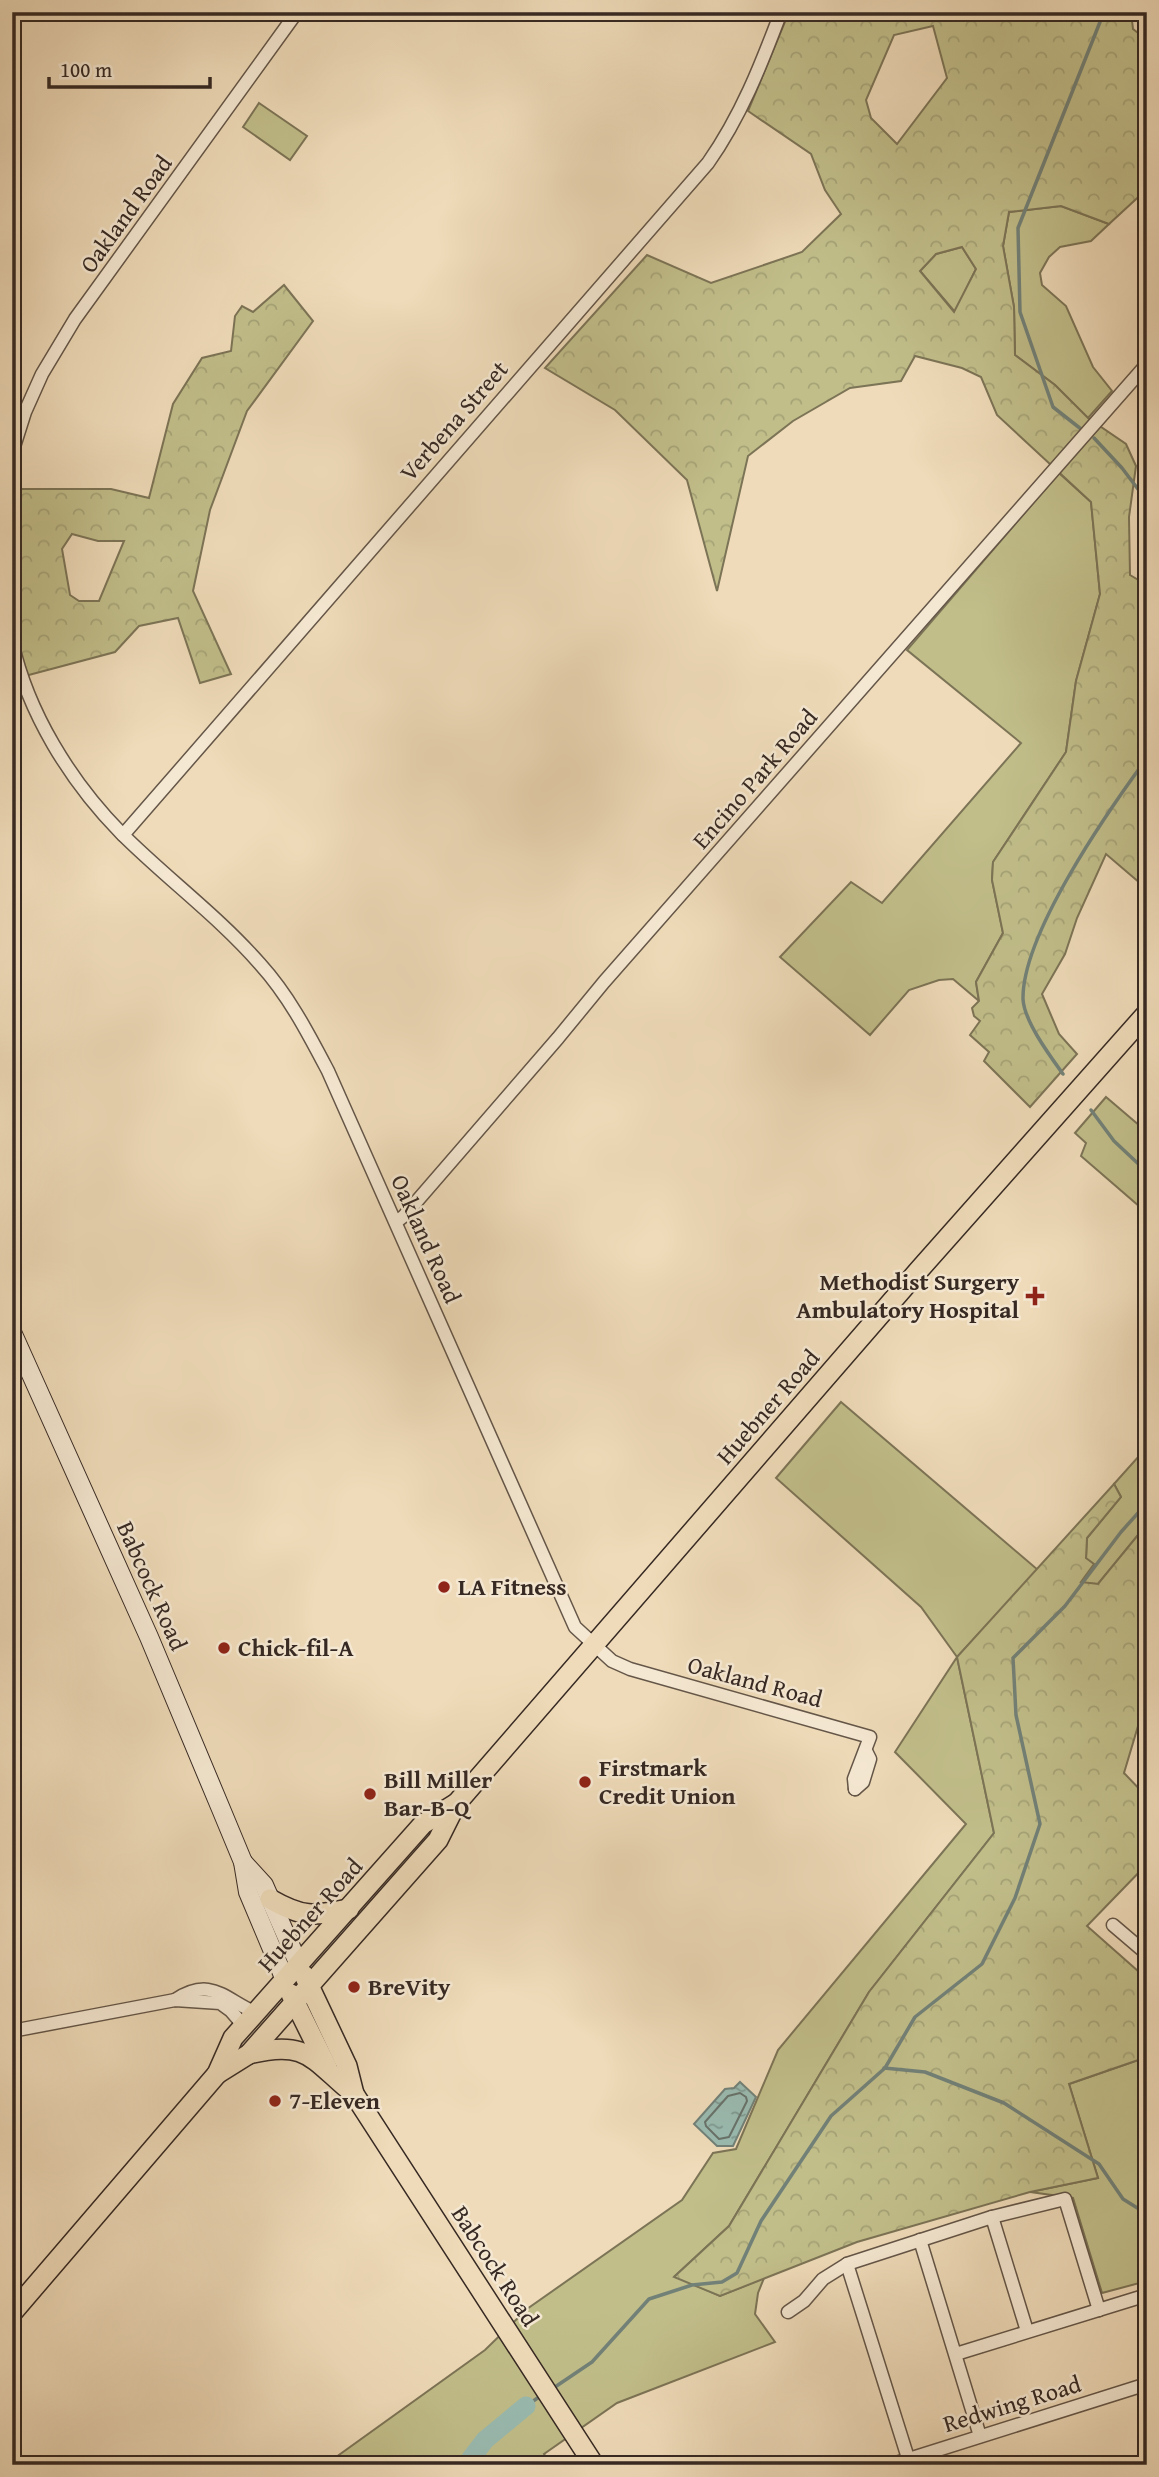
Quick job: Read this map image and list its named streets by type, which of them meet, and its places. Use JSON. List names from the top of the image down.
{
  "streets": {
    "main road": ["Huebner Road", "Babcock Road"],
    "street": [
      "Oakland Road",
      "Verbena Street",
      "Encino Park Road",
      "Redwing Road"
    ]
  },
  "crossings": [
    ["Oakland Road", "Verbena Street"],
    ["Oakland Road", "Encino Park Road"],
    ["Oakland Road", "Huebner Road"],
    ["Huebner Road", "Babcock Road"]
  ],
  "places": {
    "health": ["Methodist Surgery Ambulatory Hospital"],
    "other": [
      "LA Fitness",
      "Chick-fil-A",
      "Firstmark Credit Union",
      "Bill Miller Bar-B-Q",
      "BreVity",
      "7-Eleven"
    ]
  },
  "scale_bar": "100 m"
}
